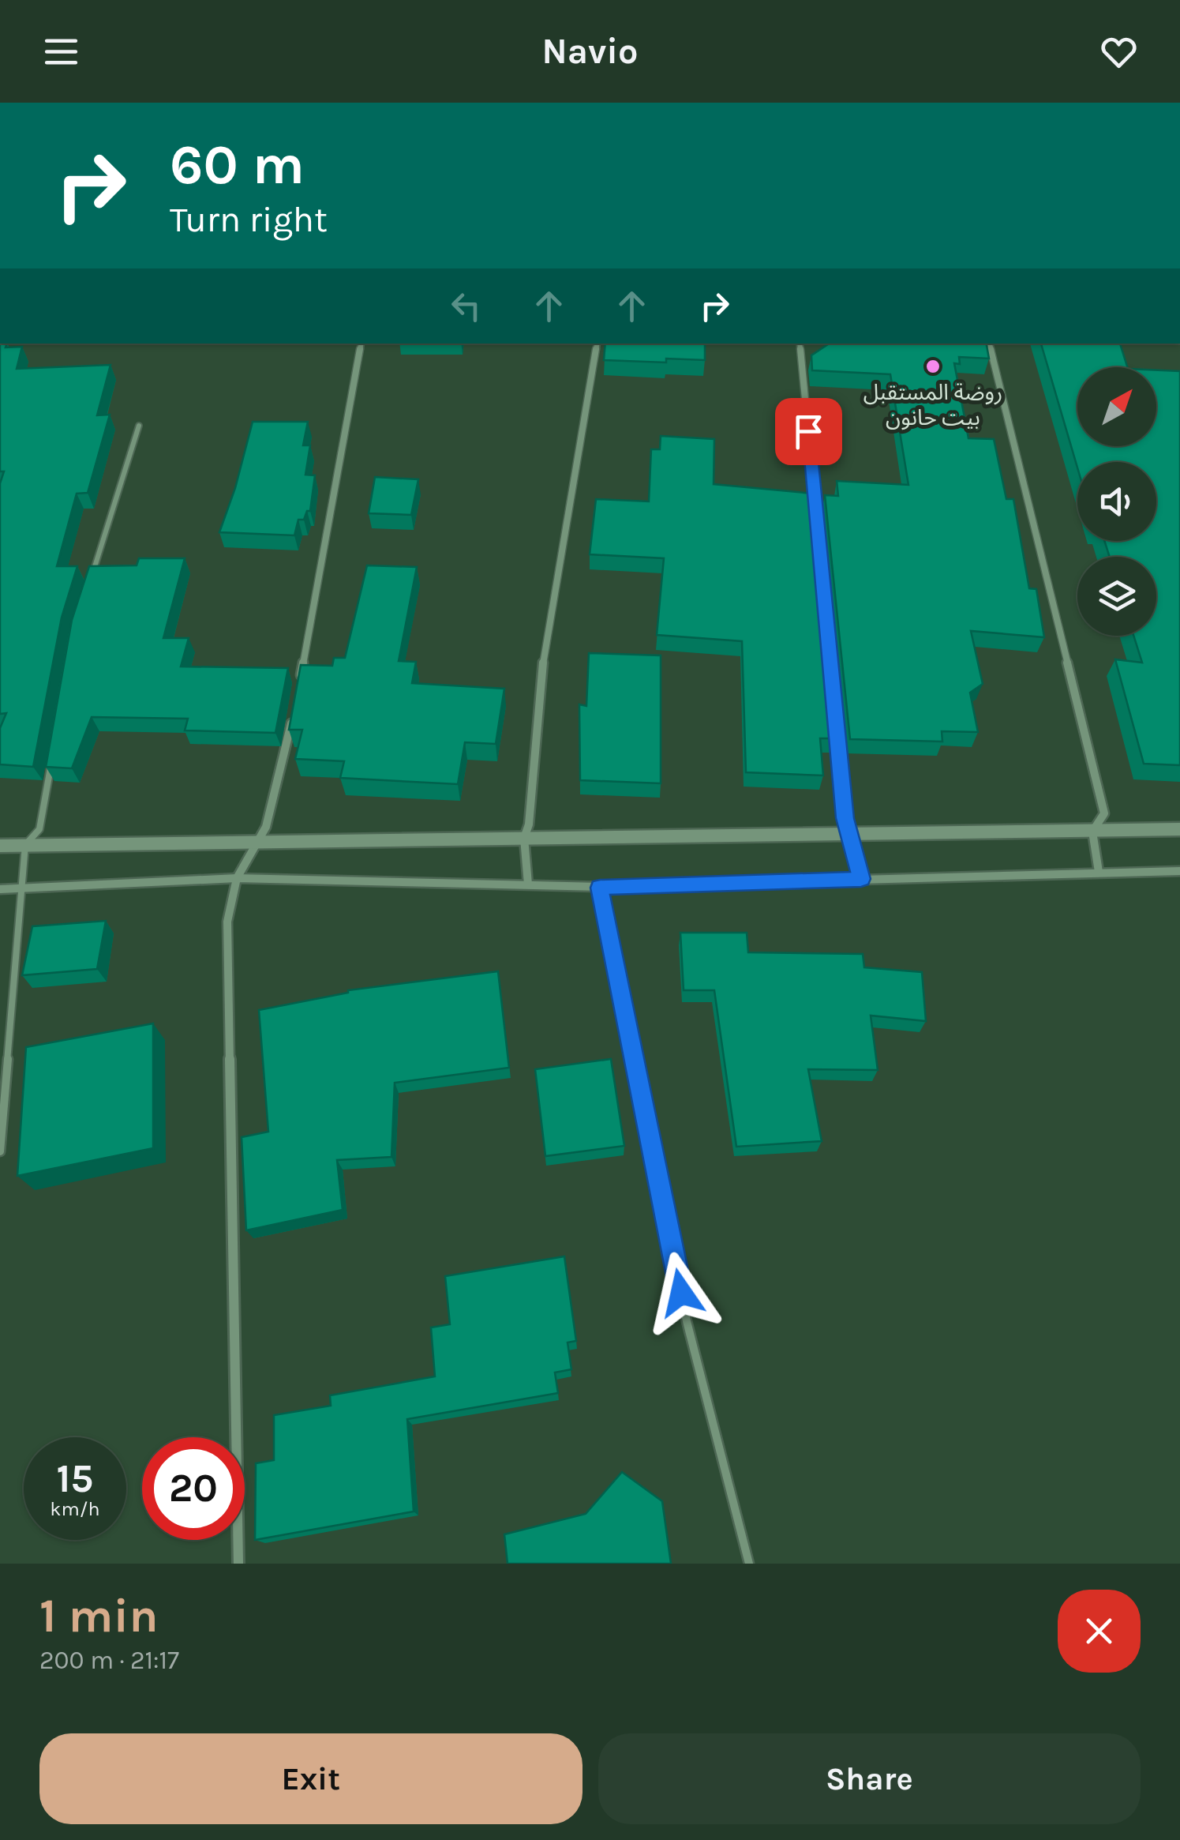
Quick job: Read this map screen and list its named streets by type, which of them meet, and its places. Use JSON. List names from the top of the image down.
{
  "places": ["روضة المستقبل بيت حانون"],
  "north": "top right",
  "page": {
    "header": "Navio",
    "turn": ["60 m", "Turn right"],
    "speed": "15 km/h",
    "limit": "20",
    "heading": ["1 min", "200 m · 21:17"],
    "buttons": ["Exit", "Share"]
  }
}
